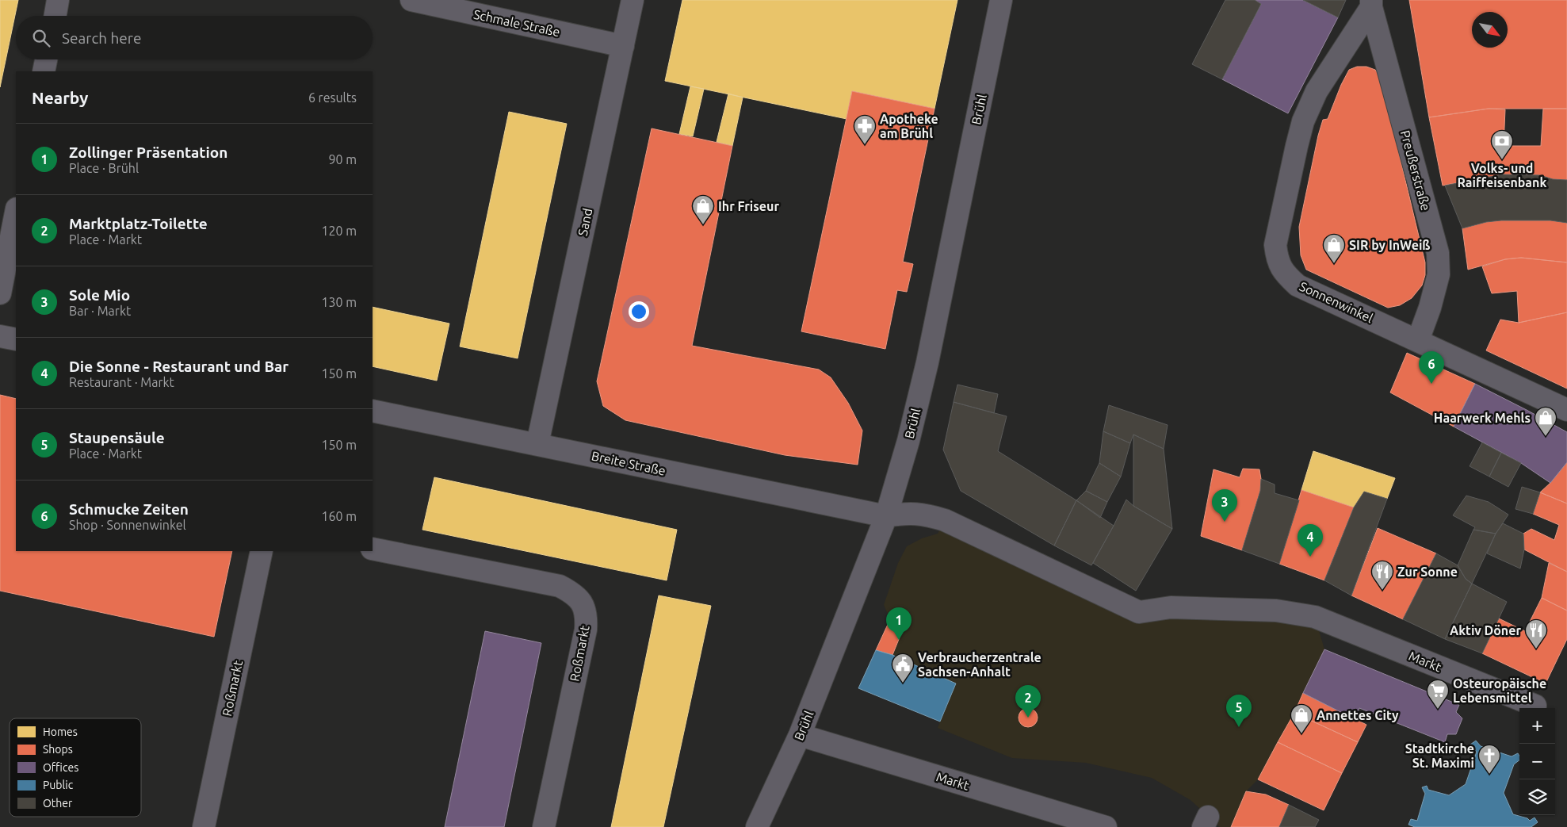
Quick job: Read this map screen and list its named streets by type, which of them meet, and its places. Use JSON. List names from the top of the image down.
{
  "streets": {
    "street": [
      "Schmale Straße",
      "Brühl",
      "Preußerstraße",
      "Sand",
      "Sonnenwinkel",
      "Breite Straße",
      "Roßmarkt",
      "Markt"
    ]
  },
  "crossings": [
    ["Schmale Straße", "Sand"],
    ["Brühl", "Breite Straße"],
    ["Brühl", "Markt"],
    ["Preußerstraße", "Sonnenwinkel"],
    ["Sand", "Breite Straße"],
    ["Breite Straße", "Markt"]
  ],
  "places": {
    "pharmacy": ["Apotheke am Brühl"],
    "bank": ["Volks- und Raiffeisenbank"],
    "shop": [
      "Ihr Friseur",
      "SIR by InWeiß",
      "Haarwerk Mehls",
      "Annettes City"
    ],
    "restaurant": ["Zur Sonne", "Aktiv Döner"],
    "public building": ["Verbraucherzentrale Sachsen-Anhalt"],
    "supermarket": ["Osteuropäische Lebensmittel"],
    "church": ["Stadtkirche St. Maximi"]
  },
  "legend": [
    "Homes",
    "Shops",
    "Offices",
    "Public",
    "Other"
  ],
  "north": "bottom right",
  "page": {
    "search": "Search here",
    "heading": ["Nearby", "6 results"],
    "list": [
      {
        "mark": "1",
        "name": "Zollinger Präsentation",
        "note": "Place · Brühl",
        "value": "90 m"
      },
      {
        "mark": "2",
        "name": "Marktplatz-Toilette",
        "note": "Place · Markt",
        "value": "120 m"
      },
      {
        "mark": "3",
        "name": "Sole Mio",
        "note": "Bar · Markt",
        "value": "130 m"
      },
      {
        "mark": "4",
        "name": "Die Sonne - Restaurant und Bar",
        "note": "Restaurant · Markt",
        "value": "150 m"
      },
      {
        "mark": "5",
        "name": "Staupensäule",
        "note": "Place · Markt",
        "value": "150 m"
      },
      {
        "mark": "6",
        "name": "Schmucke Zeiten",
        "note": "Shop · Sonnenwinkel",
        "value": "160 m"
      }
    ],
    "pins": [
      "6",
      "3",
      "4",
      "1",
      "2",
      "5"
    ],
    "map_buttons": ["+", "−"]
  }
}
